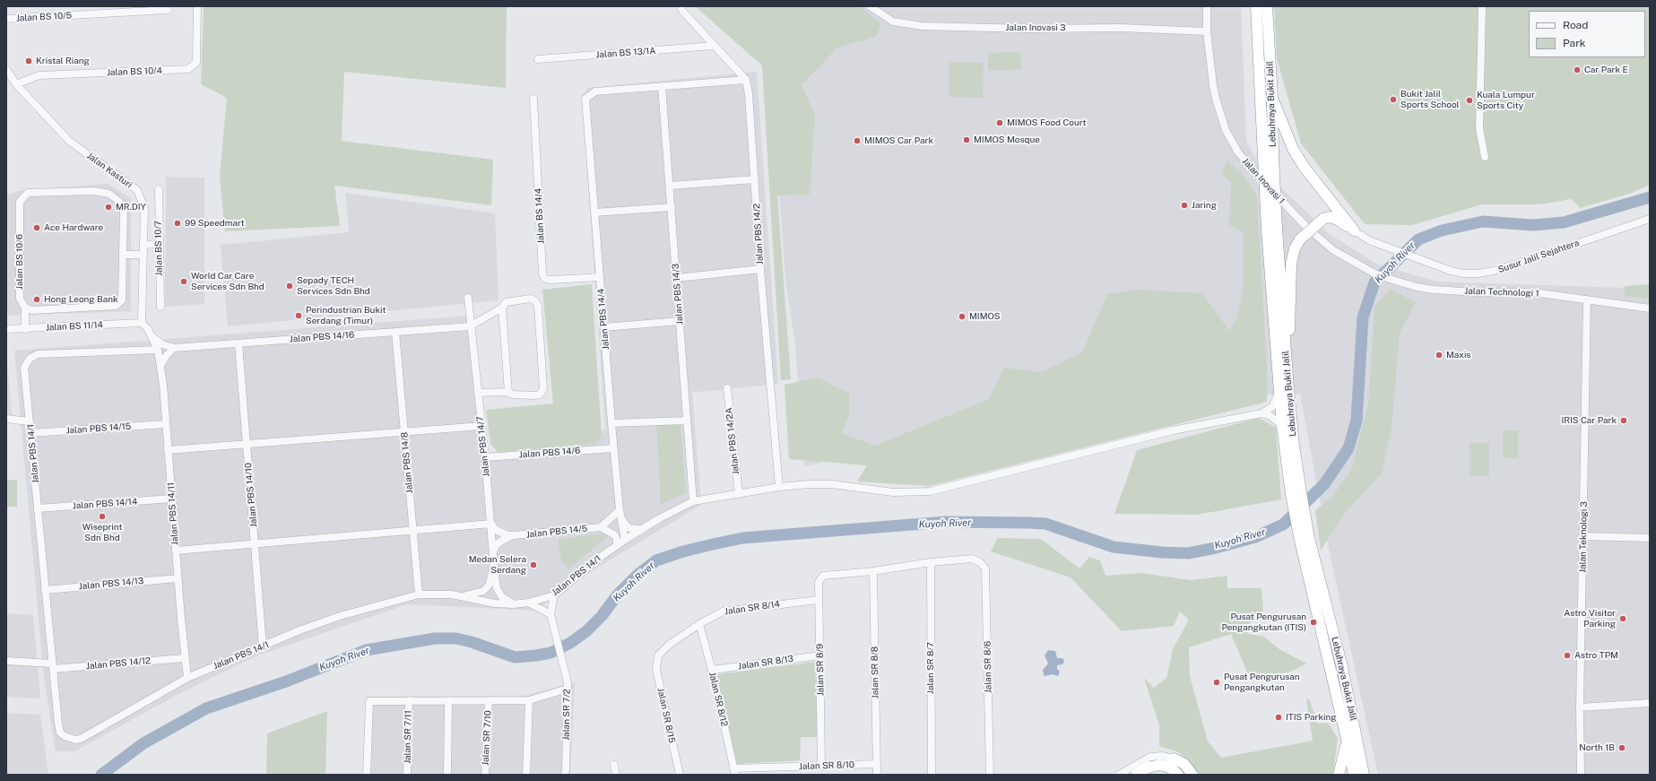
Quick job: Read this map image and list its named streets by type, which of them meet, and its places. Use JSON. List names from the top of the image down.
{
  "streets": {
    "highway": ["Lebuhraya Bukit Jalil"],
    "street": [
      "Jalan BS 10/5",
      "Jalan Inovasi 3",
      "Jalan BS 13/1A",
      "Jalan BS 10/4",
      "Jalan Kasturi",
      "Jalan Inovasi 1",
      "Jalan BS 14/4",
      "Jalan PBS 14/2",
      "Jalan BS 10/7",
      "Susur Jalil Sejahtera",
      "Jalan BS 10/6",
      "Jalan Technologi 1",
      "Jalan PBS 14/3",
      "Jalan PBS 14/4",
      "Jalan BS 11/14",
      "Jalan PBS 14/16",
      "Jalan PBS 14/15",
      "Jalan PBS 14/2A",
      "Jalan PBS 14/7",
      "Jalan PBS 14/6",
      "Jalan PBS 14/1",
      "Jalan PBS 14/8",
      "Jalan PBS 14/10",
      "Jalan PBS 14/14",
      "Jalan PBS 14/11",
      "Jalan PBS 14/5",
      "Jalan Teknologi 3",
      "Jalan PBS 14/13",
      "Jalan SR 8/14",
      "Jalan SR 8/13",
      "Jalan PBS 14/12",
      "Jalan SR 8/6",
      "Jalan SR 8/7",
      "Jalan SR 8/9",
      "Jalan SR 8/8",
      "Jalan SR 8/12",
      "Jalan SR 7/2",
      "Jalan SR 8/15",
      "Jalan SR 7/11",
      "Jalan SR 7/10",
      "Jalan SR 8/10"
    ]
  },
  "crossings": [
    ["Jalan Inovasi 3", "Jalan Inovasi 1"],
    ["Jalan BS 10/4", "Jalan Kasturi"],
    ["Jalan Kasturi", "Jalan BS 11/14"],
    ["Jalan Inovasi 1", "Jalan Technologi 1"],
    ["Jalan BS 14/4", "Jalan PBS 14/4"],
    ["Jalan PBS 14/2", "Jalan PBS 14/1"],
    ["Jalan Technologi 1", "Jalan Teknologi 3"],
    ["Jalan PBS 14/3", "Jalan PBS 14/4"],
    ["Jalan PBS 14/3", "Jalan PBS 14/1"],
    ["Jalan PBS 14/4", "Jalan PBS 14/6"],
    ["Jalan PBS 14/4", "Jalan PBS 14/1"],
    ["Jalan PBS 14/4", "Jalan PBS 14/5"],
    ["Jalan PBS 14/16", "Jalan PBS 14/7"],
    ["Jalan PBS 14/16", "Jalan PBS 14/8"],
    ["Jalan PBS 14/16", "Jalan PBS 14/10"],
    ["Jalan PBS 14/15", "Jalan PBS 14/1"],
    ["Jalan PBS 14/15", "Jalan PBS 14/11"],
    ["Jalan PBS 14/2A", "Jalan PBS 14/1"],
    ["Jalan PBS 14/7", "Jalan PBS 14/6"],
    ["Jalan PBS 14/7", "Jalan PBS 14/1"],
    ["Jalan PBS 14/1", "Jalan PBS 14/8"],
    ["Jalan PBS 14/1", "Jalan PBS 14/10"],
    ["Jalan PBS 14/1", "Jalan PBS 14/14"],
    ["Jalan PBS 14/1", "Jalan PBS 14/11"],
    ["Jalan PBS 14/1", "Jalan PBS 14/5"],
    ["Jalan PBS 14/1", "Jalan PBS 14/13"],
    ["Jalan PBS 14/1", "Jalan PBS 14/12"],
    ["Jalan PBS 14/1", "Jalan SR 7/2"],
    ["Jalan PBS 14/14", "Jalan PBS 14/11"],
    ["Jalan PBS 14/11", "Jalan PBS 14/13"],
    ["Jalan PBS 14/11", "Jalan PBS 14/12"],
    ["Jalan SR 8/14", "Jalan SR 8/9"],
    ["Jalan SR 8/14", "Jalan SR 8/12"],
    ["Jalan SR 8/14", "Jalan SR 8/15"],
    ["Jalan SR 8/13", "Jalan SR 8/9"],
    ["Jalan SR 8/13", "Jalan SR 8/12"],
    ["Jalan SR 8/6", "Jalan SR 8/7"],
    ["Jalan SR 8/9", "Jalan SR 8/8"],
    ["Jalan SR 8/9", "Jalan SR 8/10"],
    ["Jalan SR 8/8", "Jalan SR 8/10"],
    ["Jalan SR 8/12", "Jalan SR 8/10"]
  ],
  "water": ["Kuyoh River"],
  "places": [
    "Kristal Riang",
    "Car Park E",
    "Bukit Jalil Sports School",
    "Kuala Lumpur Sports City",
    "MIMOS Food Court",
    "MIMOS Mosque",
    "MIMOS Car Park",
    "Jaring",
    "MR.DIY",
    "99 Speedmart",
    "Ace Hardware",
    "World Car Care Services Sdn Bhd",
    "Sepady TECH Services Sdn Bhd",
    "Hong Leong Bank",
    "Perindustrian Bukit Serdang (Timur)",
    "MIMOS",
    "Maxis",
    "IRIS Car Park",
    "Wiseprint Sdn Bhd",
    "Medan Selera Serdang",
    "Astro Visitor Parking",
    "Pusat Pengurusan Pengangkutan (ITIS)",
    "Astro TPM",
    "Pusat Pengurusan Pengangkutan",
    "ITIS Parking",
    "North 1B"
  ],
  "legend": ["Road", "Park"]
}
